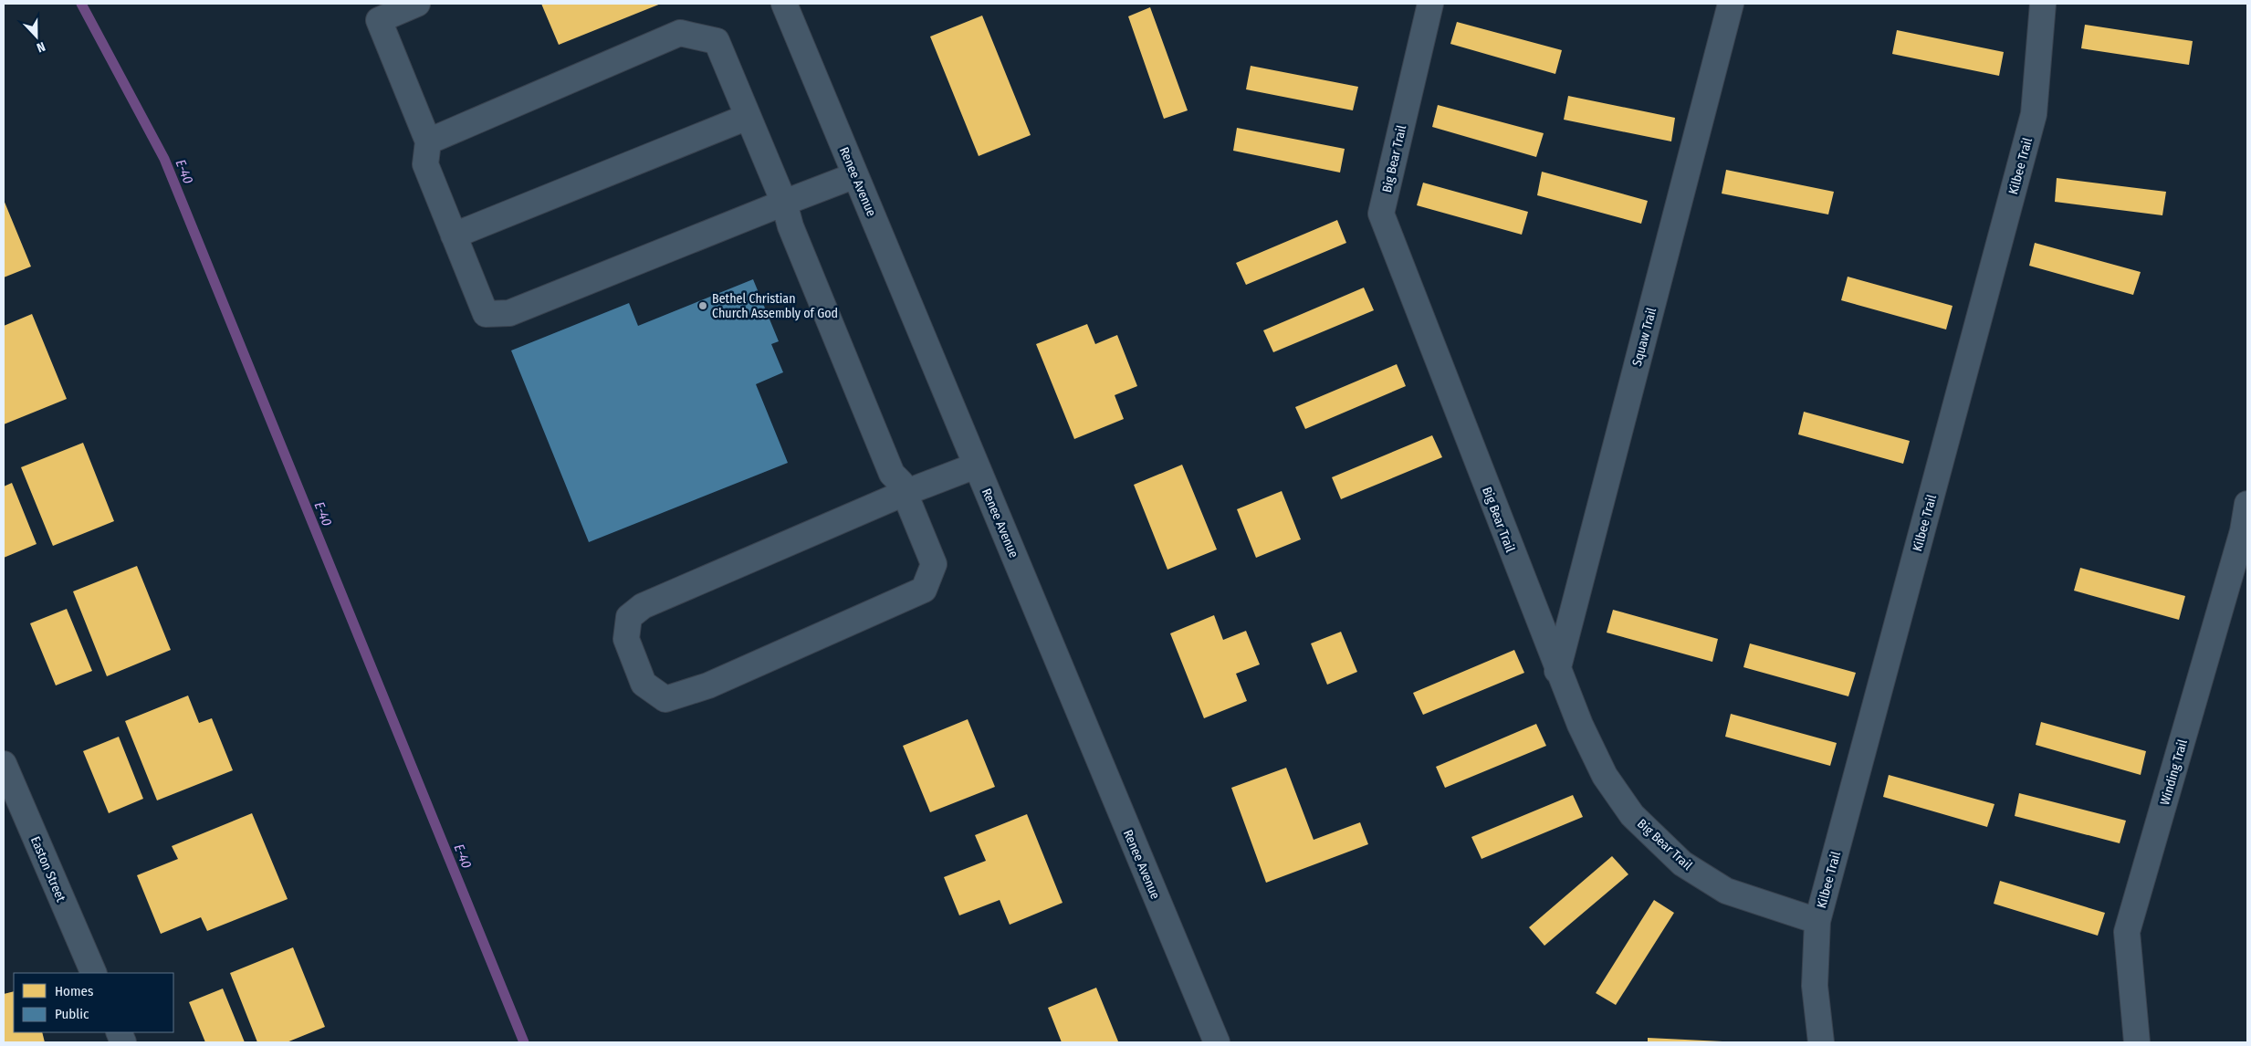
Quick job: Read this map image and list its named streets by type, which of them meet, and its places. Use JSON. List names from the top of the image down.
{
  "streets": {
    "street": [
      "Big Bear Trail",
      "Kilbee Trail",
      "Renee Avenue",
      "Squaw Trail",
      "Winding Trail",
      "Easton Street"
    ]
  },
  "crossings": [
    ["Big Bear Trail", "Kilbee Trail"],
    ["Big Bear Trail", "Squaw Trail"]
  ],
  "water": ["E-40"],
  "places": ["Bethel Christian Church Assembly of God"],
  "legend": ["Homes", "Public"],
  "north": "bottom"
}
